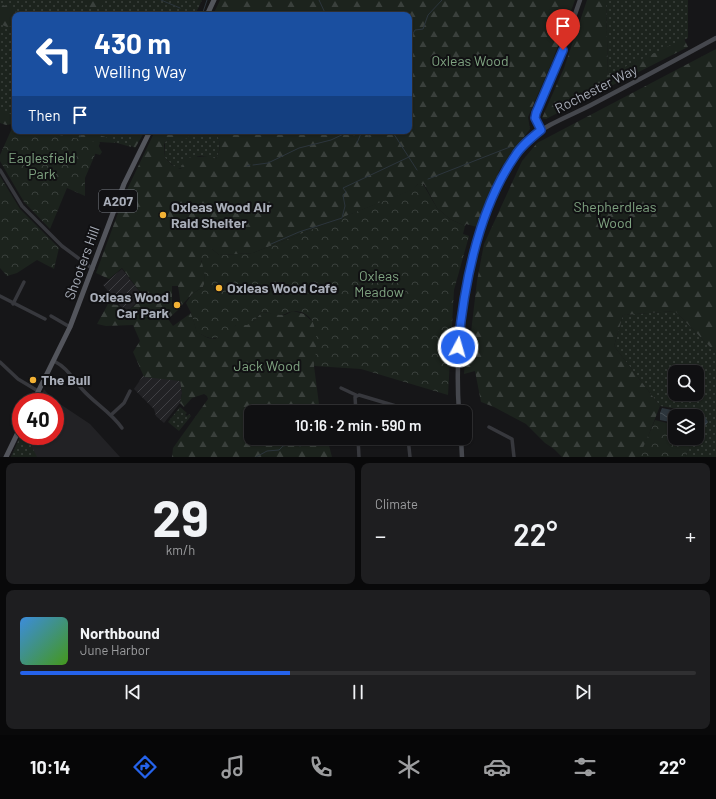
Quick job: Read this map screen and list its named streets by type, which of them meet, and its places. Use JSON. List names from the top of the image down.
{
  "streets": {
    "main road": ["A207", "Shooters Hill"],
    "street": ["Rochester Way"]
  },
  "parks": [
    "Oxleas Wood",
    "Eaglesfield Park",
    "Shepherdleas Wood",
    "Oxleas Meadow",
    "Jack Wood"
  ],
  "places": [
    "Oxleas Wood Air Raid Shelter",
    "Oxleas Wood Cafe",
    "Oxleas Wood Car Park",
    "The Bull"
  ],
  "page": {
    "turn": ["430 m", "Welling Way"],
    "then": "Then",
    "limit": "40",
    "trip": "10:16 · 2 min · 590 m",
    "tile": [
      ["29", "km/h"],
      "Climate"
    ],
    "heat": ["−", "22°", "+"],
    "song": ["Northbound", "June Harbor"],
    "tabs": ["10:14", "22°"]
  }
}
